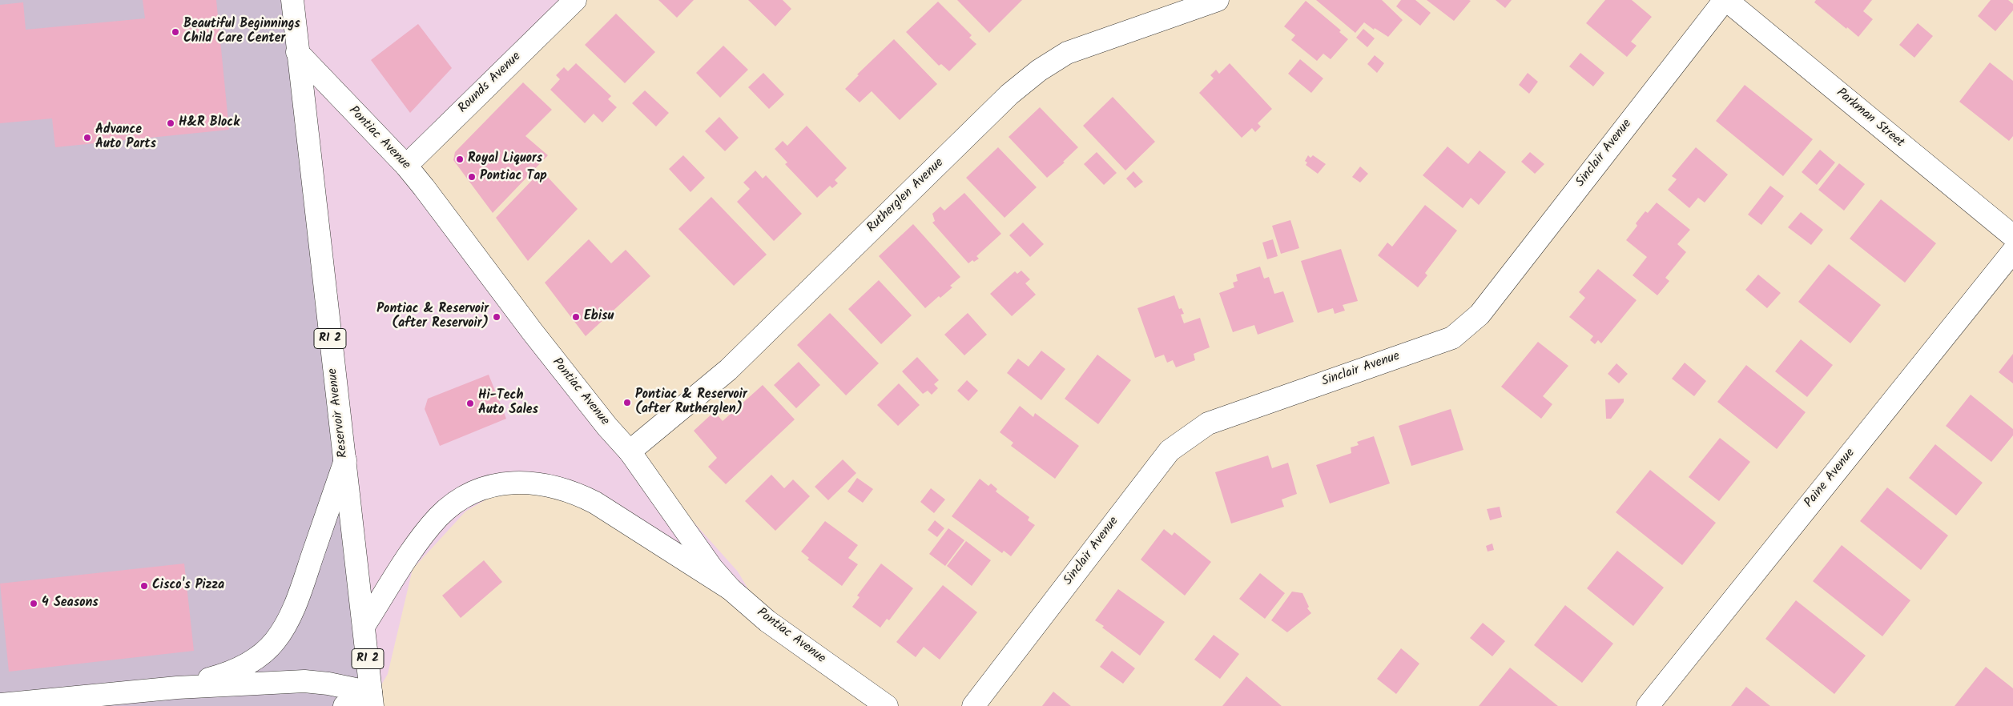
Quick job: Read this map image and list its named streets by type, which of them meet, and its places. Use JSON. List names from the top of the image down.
{
  "streets": {
    "main road": [
      "Rounds Avenue",
      "Parkman Street",
      "Pontiac Avenue",
      "Sinclair Avenue",
      "Rutherglen Avenue",
      "RI 2",
      "Reservoir Avenue",
      "Paine Avenue"
    ]
  },
  "crossings": [
    ["Rounds Avenue", "Pontiac Avenue"],
    ["Parkman Street", "Sinclair Avenue"],
    ["Pontiac Avenue", "Rutherglen Avenue"],
    ["Pontiac Avenue", "Reservoir Avenue"]
  ],
  "places": [
    "Beautiful Beginnings Child Care Center",
    "H&R Block",
    "Advance Auto Parts",
    "Royal Liquors",
    "Pontiac Tap",
    "Pontiac & Reservoir (after Reservoir)",
    "Ebisu",
    "Pontiac & Reservoir (after Rutherglen)",
    "Hi-Tech Auto Sales",
    "Cisco's Pizza",
    "4 Seasons"
  ]
}
